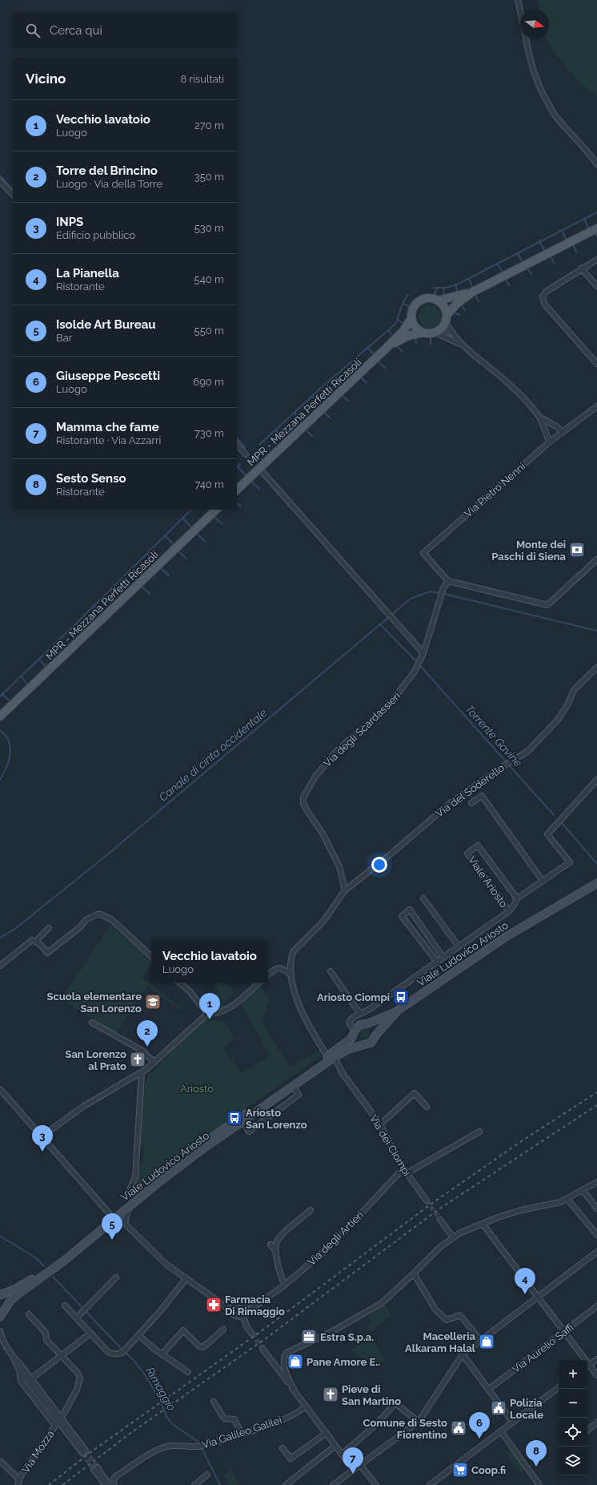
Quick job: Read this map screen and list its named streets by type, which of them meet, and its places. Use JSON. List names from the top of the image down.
{
  "streets": {
    "main road": ["MPR - Mezzana Perfetti Ricasoli"],
    "street": [
      "Via Pietro Nenni",
      "Via degli Scardassieri",
      "Via del Soderello",
      "Viale Ariosto",
      "Viale Ludovico Ariosto",
      "Via dei Ciompi",
      "Via degli Artieri",
      "Via Aurelio Saffi",
      "Via Galileo Galilei",
      "Via Mozza"
    ]
  },
  "crossings": [
    ["Via Pietro Nenni", "Via degli Scardassieri"],
    ["Via degli Scardassieri", "Via del Soderello"],
    ["Viale Ludovico Ariosto", "Via dei Ciompi"],
    ["Via dei Ciompi", "Via degli Artieri"]
  ],
  "water": ["Torrente Gavine", "Canale di cinta occidentale", "Rimaggio"],
  "parks": ["Ariosto"],
  "places": {
    "bank": ["Monte dei Paschi di Siena"],
    "bus stop": ["Ariosto Ciompi", "Ariosto San Lorenzo"],
    "school or university": ["Scuola elementare San Lorenzo"],
    "church": ["San Lorenzo al Prato", "Pieve di San Martino"],
    "pharmacy": ["Farmacia Di Rimaggio"],
    "office": ["Estra S.p.a."],
    "shop": ["Macelleria Alkaram Halal", "Pane Amore E.."],
    "public building": ["Polizia Locale", "Comune di Sesto Fiorentino"],
    "supermarket": ["Coop.fi"]
  },
  "north": "right",
  "page": {
    "search": "Cerca qui",
    "heading": ["Vicino", "8 risultati"],
    "list": [
      {
        "mark": "1",
        "name": "Vecchio lavatoio",
        "note": "Luogo",
        "value": "270 m"
      },
      {
        "mark": "2",
        "name": "Torre del Brincino",
        "note": "Luogo · Via della Torre",
        "value": "350 m"
      },
      {
        "mark": "3",
        "name": "INPS",
        "note": "Edificio pubblico",
        "value": "530 m"
      },
      {
        "mark": "4",
        "name": "La Pianella",
        "note": "Ristorante",
        "value": "540 m"
      },
      {
        "mark": "5",
        "name": "Isolde Art Bureau",
        "note": "Bar",
        "value": "550 m"
      },
      {
        "mark": "6",
        "name": "Giuseppe Pescetti",
        "note": "Luogo",
        "value": "690 m"
      },
      {
        "mark": "7",
        "name": "Mamma che fame",
        "note": "Ristorante · Via Azzarri",
        "value": "730 m"
      },
      {
        "mark": "8",
        "name": "Sesto Senso",
        "note": "Ristorante",
        "value": "740 m"
      }
    ],
    "popup": ["Vecchio lavatoio", "Luogo"],
    "pins": [
      "1",
      "2",
      "3",
      "5",
      "4",
      "6",
      "8",
      "7"
    ],
    "map_buttons": ["+", "−"]
  }
}
